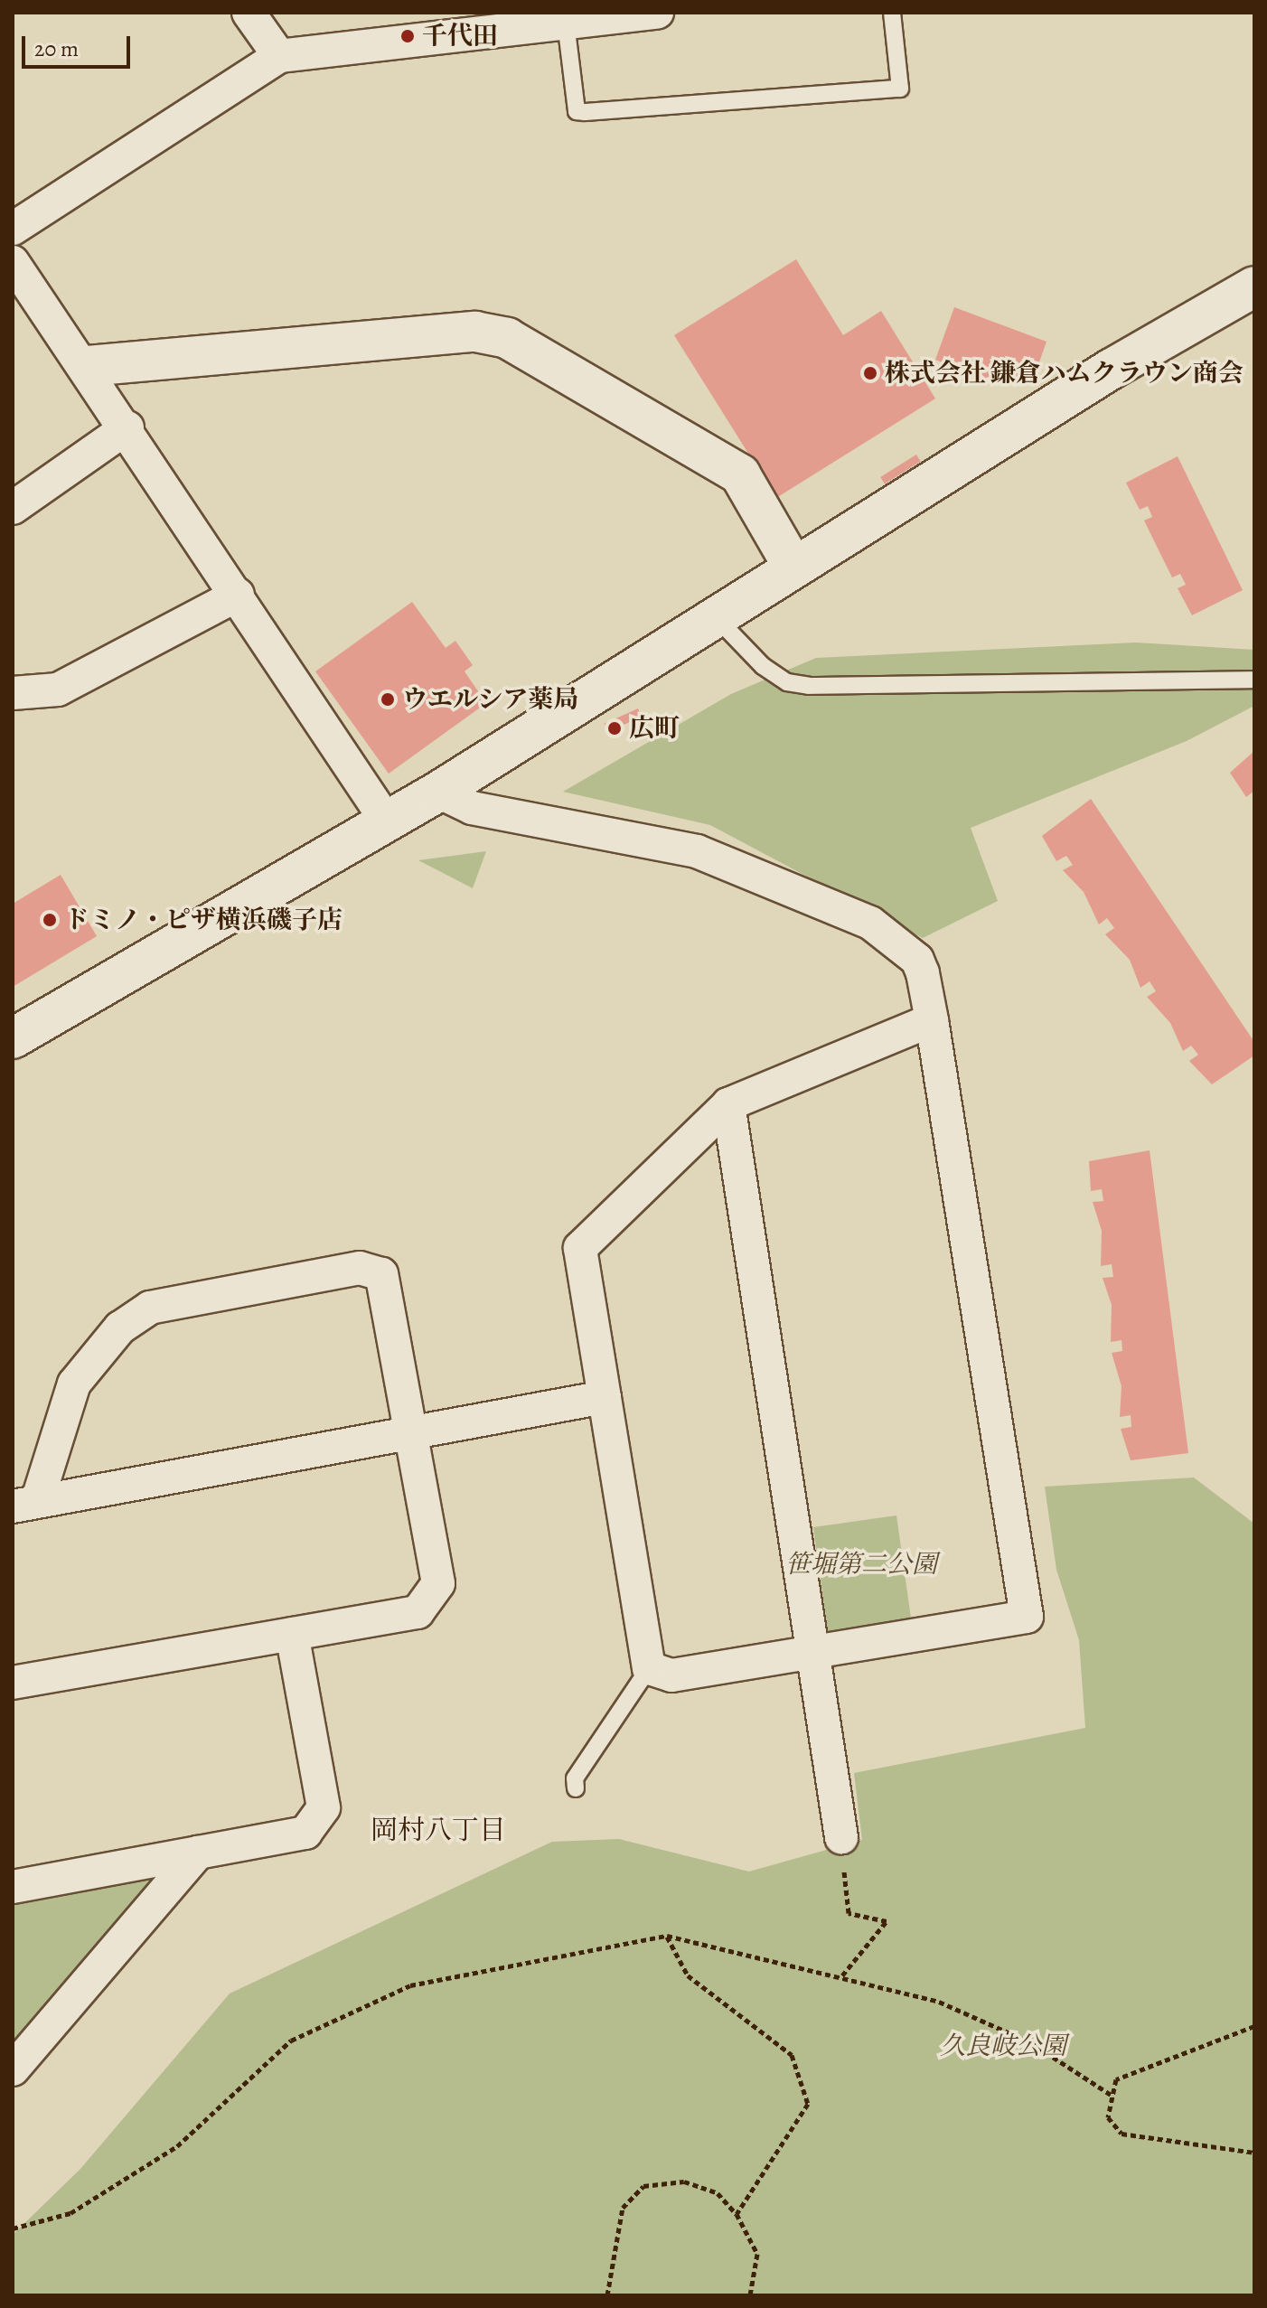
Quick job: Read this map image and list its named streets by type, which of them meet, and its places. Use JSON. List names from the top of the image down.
{
  "districts": ["岡村八丁目"],
  "parks": ["笹堀第二公園", "久良岐公園"],
  "places": [
    "千代田",
    "株式会社 鎌倉ハムクラウン商会",
    "ウエルシア薬局",
    "広町",
    "ドミノ・ピザ横浜磯子店"
  ],
  "scale_bar": "20 m"
}
